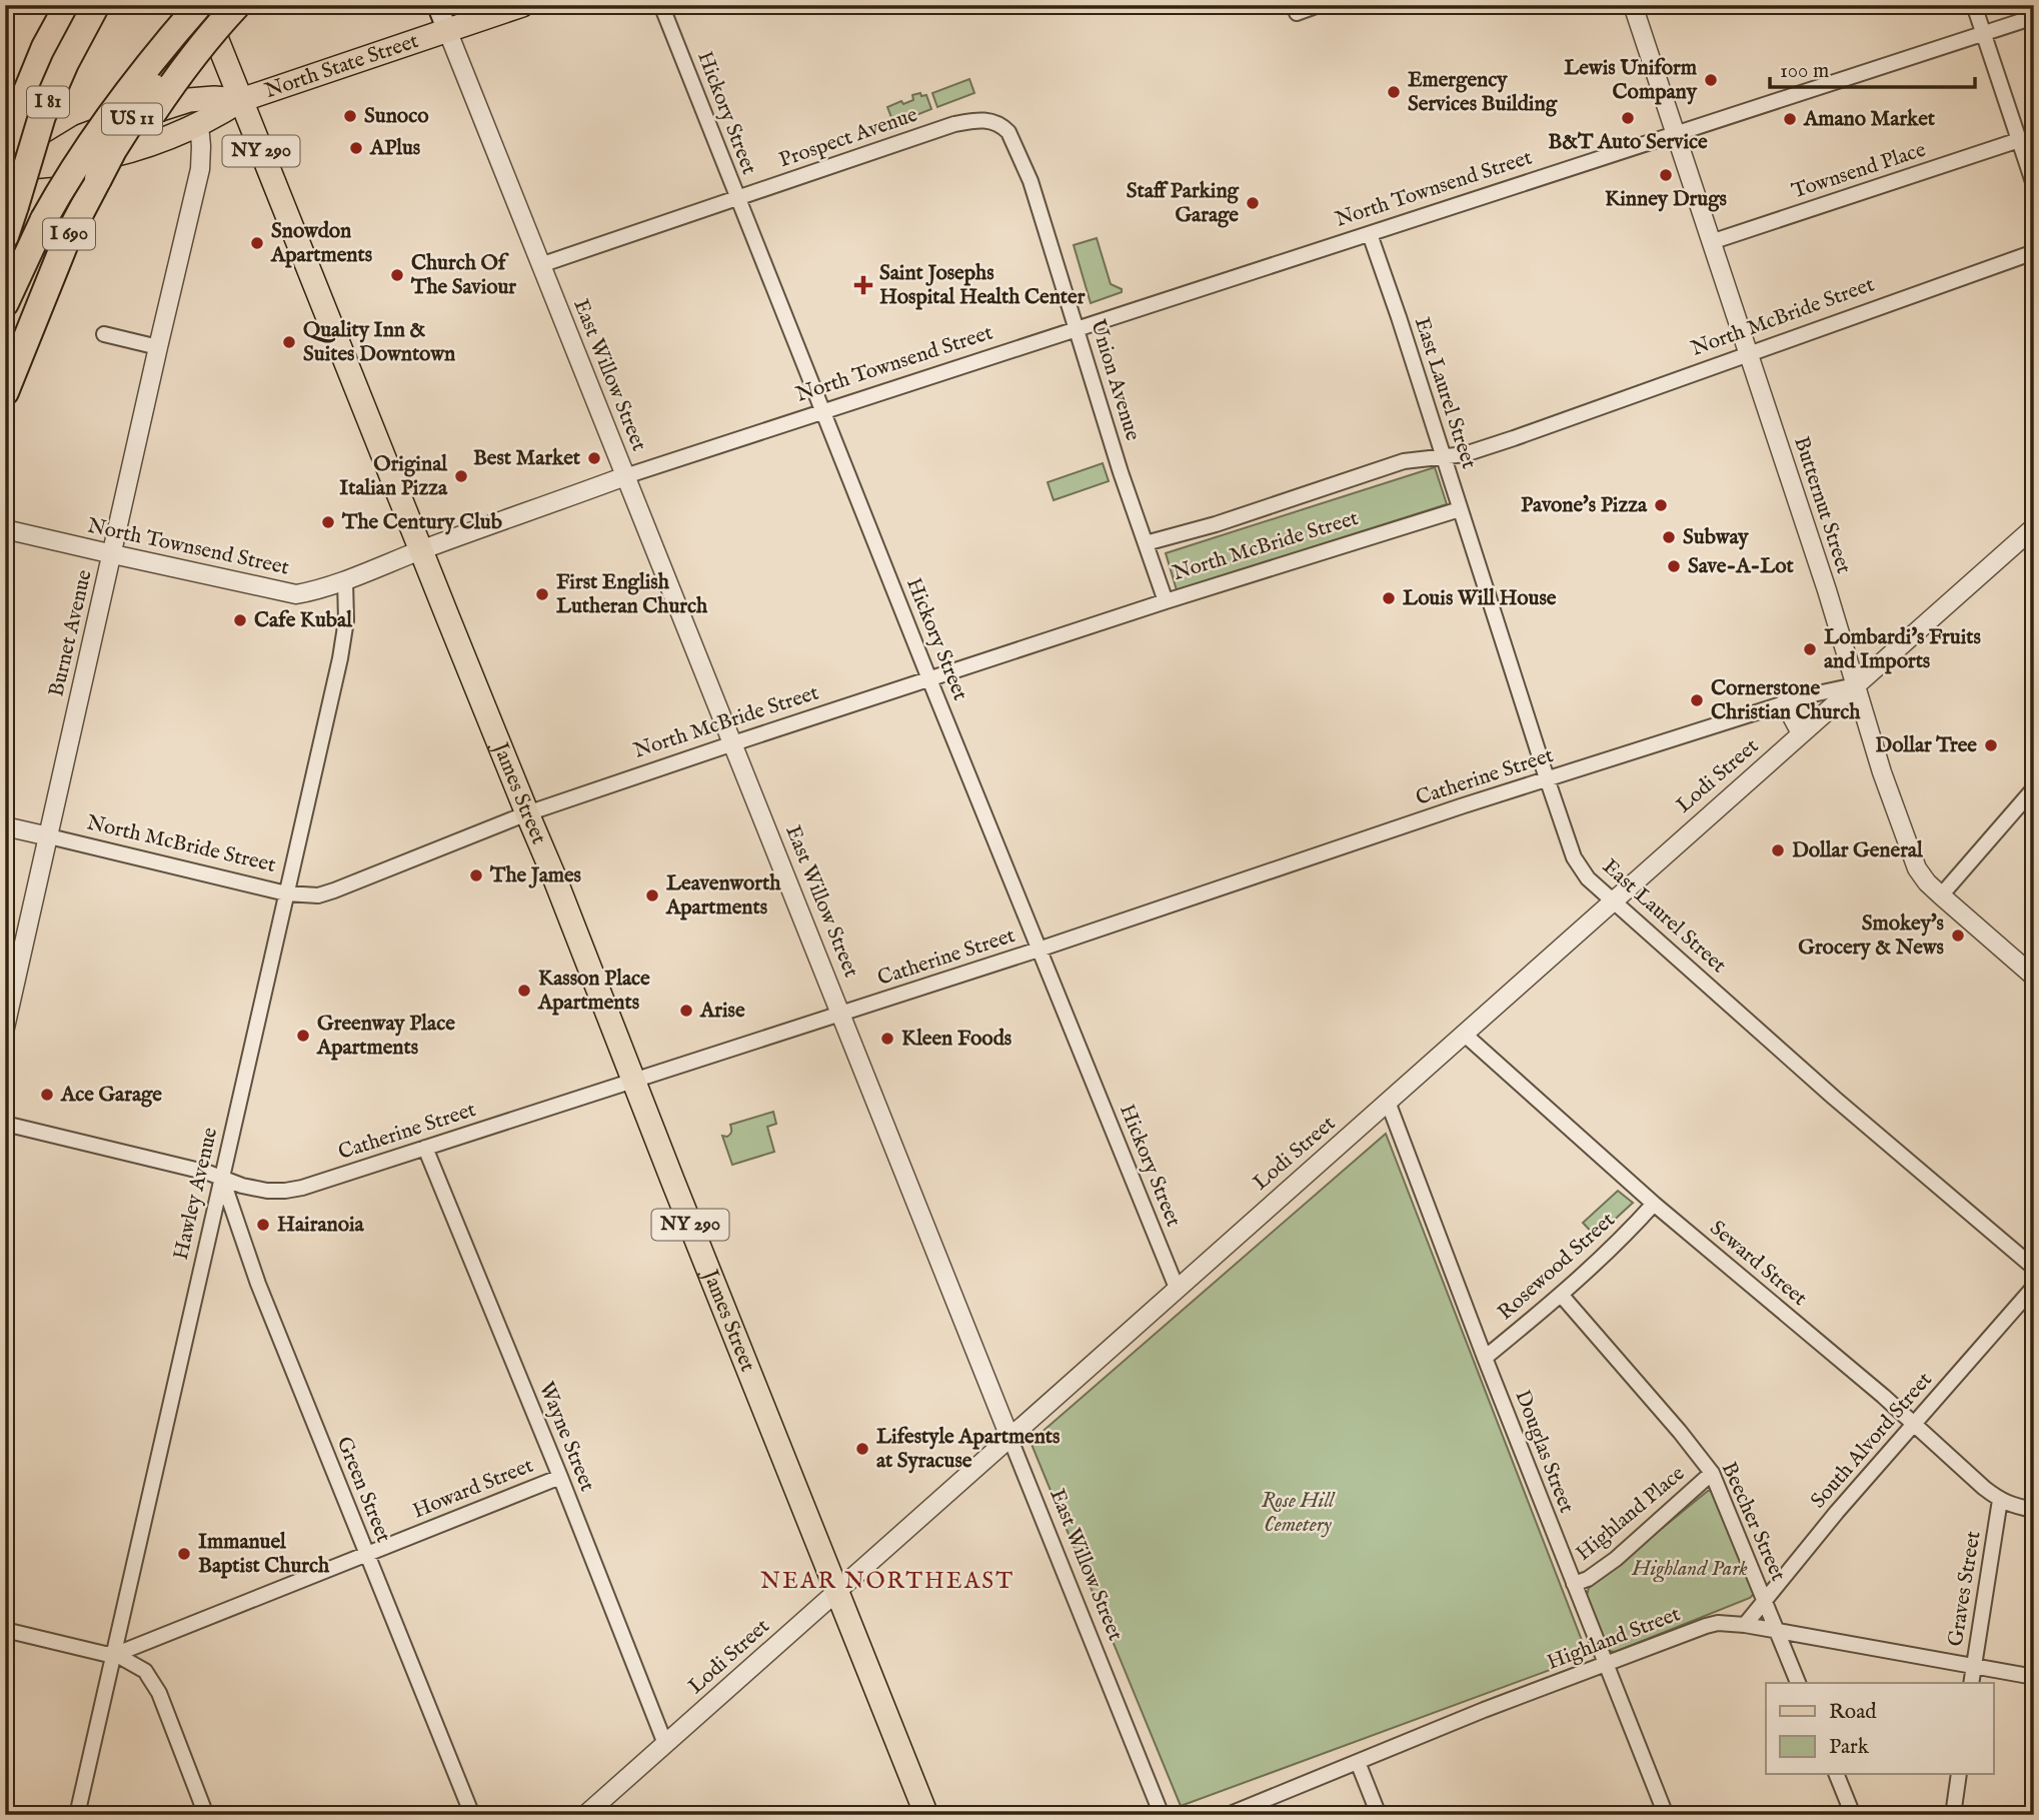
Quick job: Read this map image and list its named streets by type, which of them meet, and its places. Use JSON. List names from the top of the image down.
{
  "streets": {
    "highway": ["I 81", "I 690"],
    "main road": [
      "North State Street",
      "US 11",
      "NY 290",
      "East Willow Street",
      "James Street"
    ],
    "street": [
      "Hickory Street",
      "Prospect Avenue",
      "Townsend Place",
      "North Townsend Street",
      "North McBride Street",
      "Union Avenue",
      "East Laurel Street",
      "Butternut Street",
      "Burnet Avenue",
      "Lodi Street",
      "Catherine Street",
      "Hawley Avenue",
      "Seward Street",
      "Rosewood Street",
      "Wayne Street",
      "South Alvord Street",
      "Douglas Street",
      "Howard Street",
      "Green Street",
      "Highland Place",
      "Beecher Street",
      "Graves Street",
      "Highland Street"
    ]
  },
  "crossings": [
    ["North State Street", "East Willow Street"],
    ["North State Street", "Burnet Avenue"],
    ["North State Street", "James Street"],
    ["Hickory Street", "Prospect Avenue"],
    ["Hickory Street", "North Townsend Street"],
    ["Hickory Street", "North McBride Street"],
    ["Hickory Street", "Lodi Street"],
    ["Hickory Street", "Catherine Street"],
    ["Prospect Avenue", "East Willow Street"],
    ["Prospect Avenue", "Union Avenue"],
    ["Townsend Place", "Butternut Street"],
    ["North Townsend Street", "East Willow Street"],
    ["North Townsend Street", "Union Avenue"],
    ["North Townsend Street", "East Laurel Street"],
    ["North Townsend Street", "Butternut Street"],
    ["North Townsend Street", "Burnet Avenue"],
    ["North Townsend Street", "James Street"],
    ["North Townsend Street", "Hawley Avenue"],
    ["North McBride Street", "East Willow Street"],
    ["North McBride Street", "Union Avenue"],
    ["North McBride Street", "East Laurel Street"],
    ["North McBride Street", "Butternut Street"],
    ["North McBride Street", "Burnet Avenue"],
    ["North McBride Street", "James Street"],
    ["North McBride Street", "Hawley Avenue"],
    ["East Willow Street", "Lodi Street"],
    ["East Willow Street", "Catherine Street"],
    ["East Laurel Street", "Lodi Street"],
    ["East Laurel Street", "Catherine Street"],
    ["Butternut Street", "Lodi Street"],
    ["Butternut Street", "Catherine Street"],
    ["Lodi Street", "Catherine Street"],
    ["Lodi Street", "James Street"],
    ["Lodi Street", "Seward Street"],
    ["Lodi Street", "Wayne Street"],
    ["Lodi Street", "Douglas Street"],
    ["Catherine Street", "James Street"],
    ["Catherine Street", "Hawley Avenue"],
    ["Catherine Street", "Wayne Street"],
    ["Catherine Street", "Green Street"],
    ["Hawley Avenue", "Howard Street"],
    ["Hawley Avenue", "Green Street"],
    ["Seward Street", "Rosewood Street"],
    ["Seward Street", "South Alvord Street"],
    ["Seward Street", "Graves Street"],
    ["Rosewood Street", "Douglas Street"],
    ["Rosewood Street", "Beecher Street"],
    ["Wayne Street", "Howard Street"],
    ["South Alvord Street", "Beecher Street"],
    ["South Alvord Street", "Highland Street"],
    ["Douglas Street", "Highland Place"],
    ["Douglas Street", "Highland Street"],
    ["Howard Street", "Green Street"],
    ["Highland Place", "Beecher Street"],
    ["Beecher Street", "Highland Street"],
    ["Graves Street", "Highland Street"]
  ],
  "districts": ["NEAR NORTHEAST"],
  "parks": ["Rose Hill Cemetery", "Highland Park"],
  "places": {
    "other": [
      "Lewis Uniform Company",
      "Emergency Services Building",
      "Sunoco",
      "B&T Auto Service",
      "Amano Market",
      "APlus",
      "Kinney Drugs",
      "Staff Parking Garage",
      "Snowdon Apartments",
      "Church Of The Saviour",
      "Quality Inn & Suites Downtown",
      "Best Market",
      "Original Italian Pizza",
      "Pavone's Pizza",
      "The Century Club",
      "Subway",
      "Save-A-Lot",
      "First English Lutheran Church",
      "Louis Will House",
      "Cafe Kubal",
      "Lombardi's Fruits and Imports",
      "Cornerstone Christian Church",
      "Dollar Tree",
      "Dollar General",
      "The James",
      "Leavenworth Apartments",
      "Smokey's Grocery & News",
      "Kasson Place Apartments",
      "Arise",
      "Greenway Place Apartments",
      "Kleen Foods",
      "Ace Garage",
      "Hairanoia",
      "Lifestyle Apartments at Syracuse",
      "Immanuel Baptist Church"
    ],
    "health": ["Saint Josephs Hospital Health Center"]
  },
  "legend": ["Road", "Park"],
  "scale_bar": "100 m"
}
